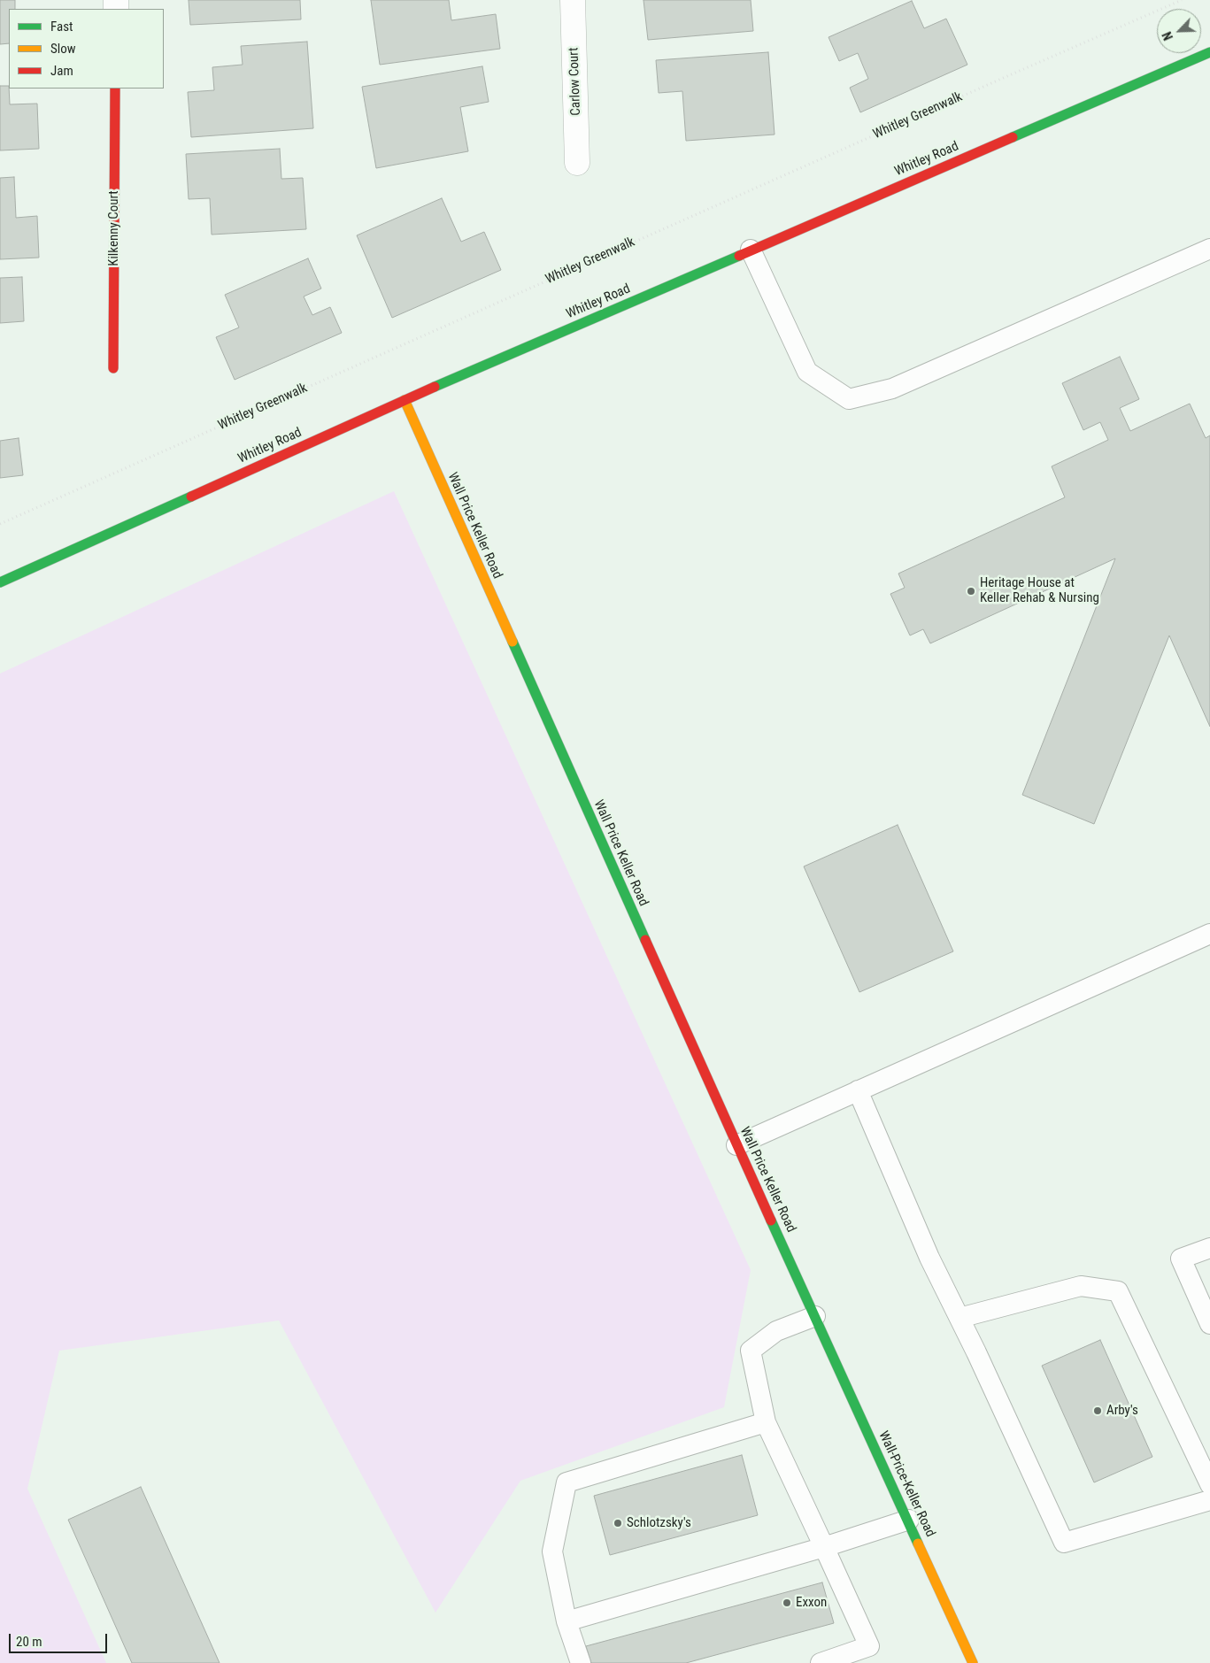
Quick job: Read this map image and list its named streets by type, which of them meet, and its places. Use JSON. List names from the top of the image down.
{
  "streets": {
    "street": [
      "Carlow Court",
      "Whitley Road",
      "Kilkenny Court",
      "Wall Price Keller Road",
      "Wall-Price-Keller Road"
    ],
    "path": ["Whitley Greenwalk"]
  },
  "crossings": [
    ["Whitley Road", "Wall Price Keller Road"],
    ["Wall Price Keller Road", "Wall-Price-Keller Road"]
  ],
  "places": [
    "Heritage House at Keller Rehab & Nursing",
    "Arby's",
    "Schlotzsky's",
    "Exxon"
  ],
  "legend": ["Fast", "Slow", "Jam"],
  "scale_bar": "20 m",
  "north": "bottom left"
}
